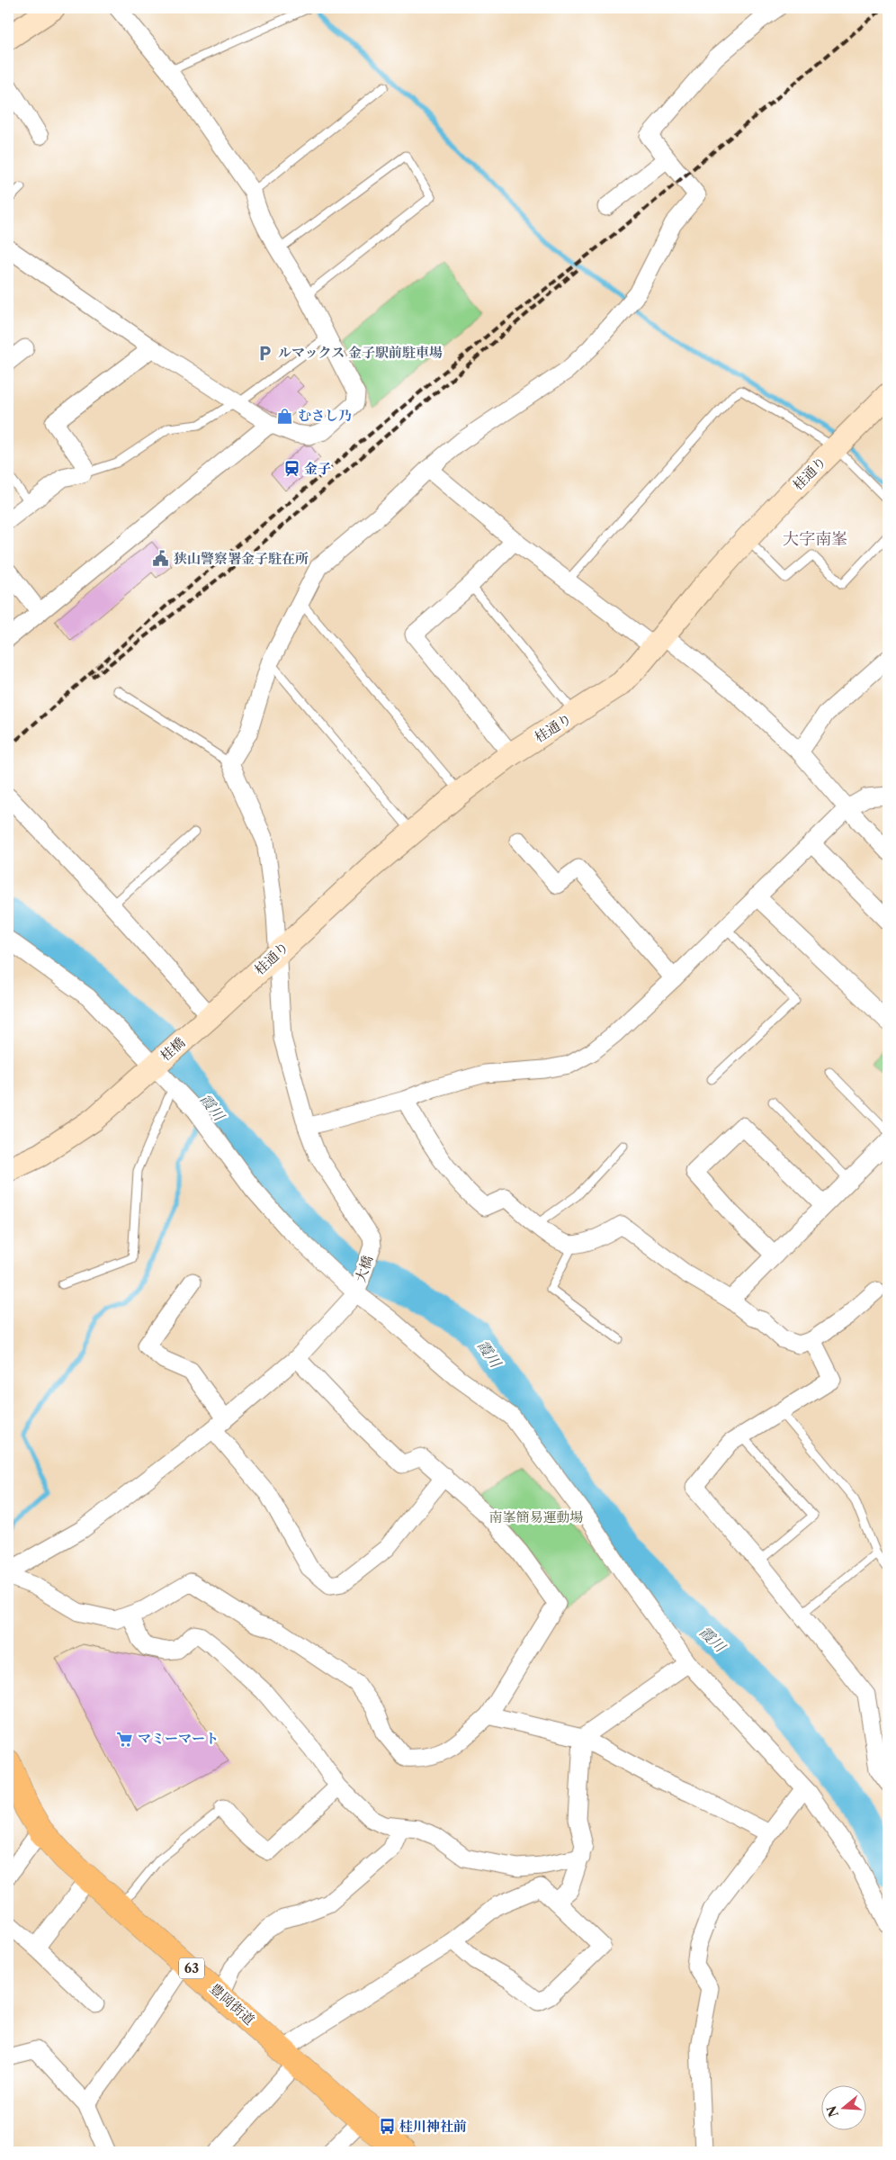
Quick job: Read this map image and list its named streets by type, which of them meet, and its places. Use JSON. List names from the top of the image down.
{
  "streets": {
    "main road": ["63", "豊岡街道"],
    "street": ["桂通り", "桂橋", "大橋"]
  },
  "crossings": [
    ["桂通り", "桂橋"]
  ],
  "districts": ["大字南峯"],
  "water": ["霞川"],
  "parks": ["南峯簡易運動場"],
  "places": {
    "parking": ["ルマックス 金子駅前駐車場"],
    "shop": ["むさし乃"],
    "station": ["金子"],
    "public building": ["狭山警察署金子駐在所"],
    "supermarket": ["マミーマート"],
    "bus stop": ["桂川神社前"]
  },
  "north": "left"
}
